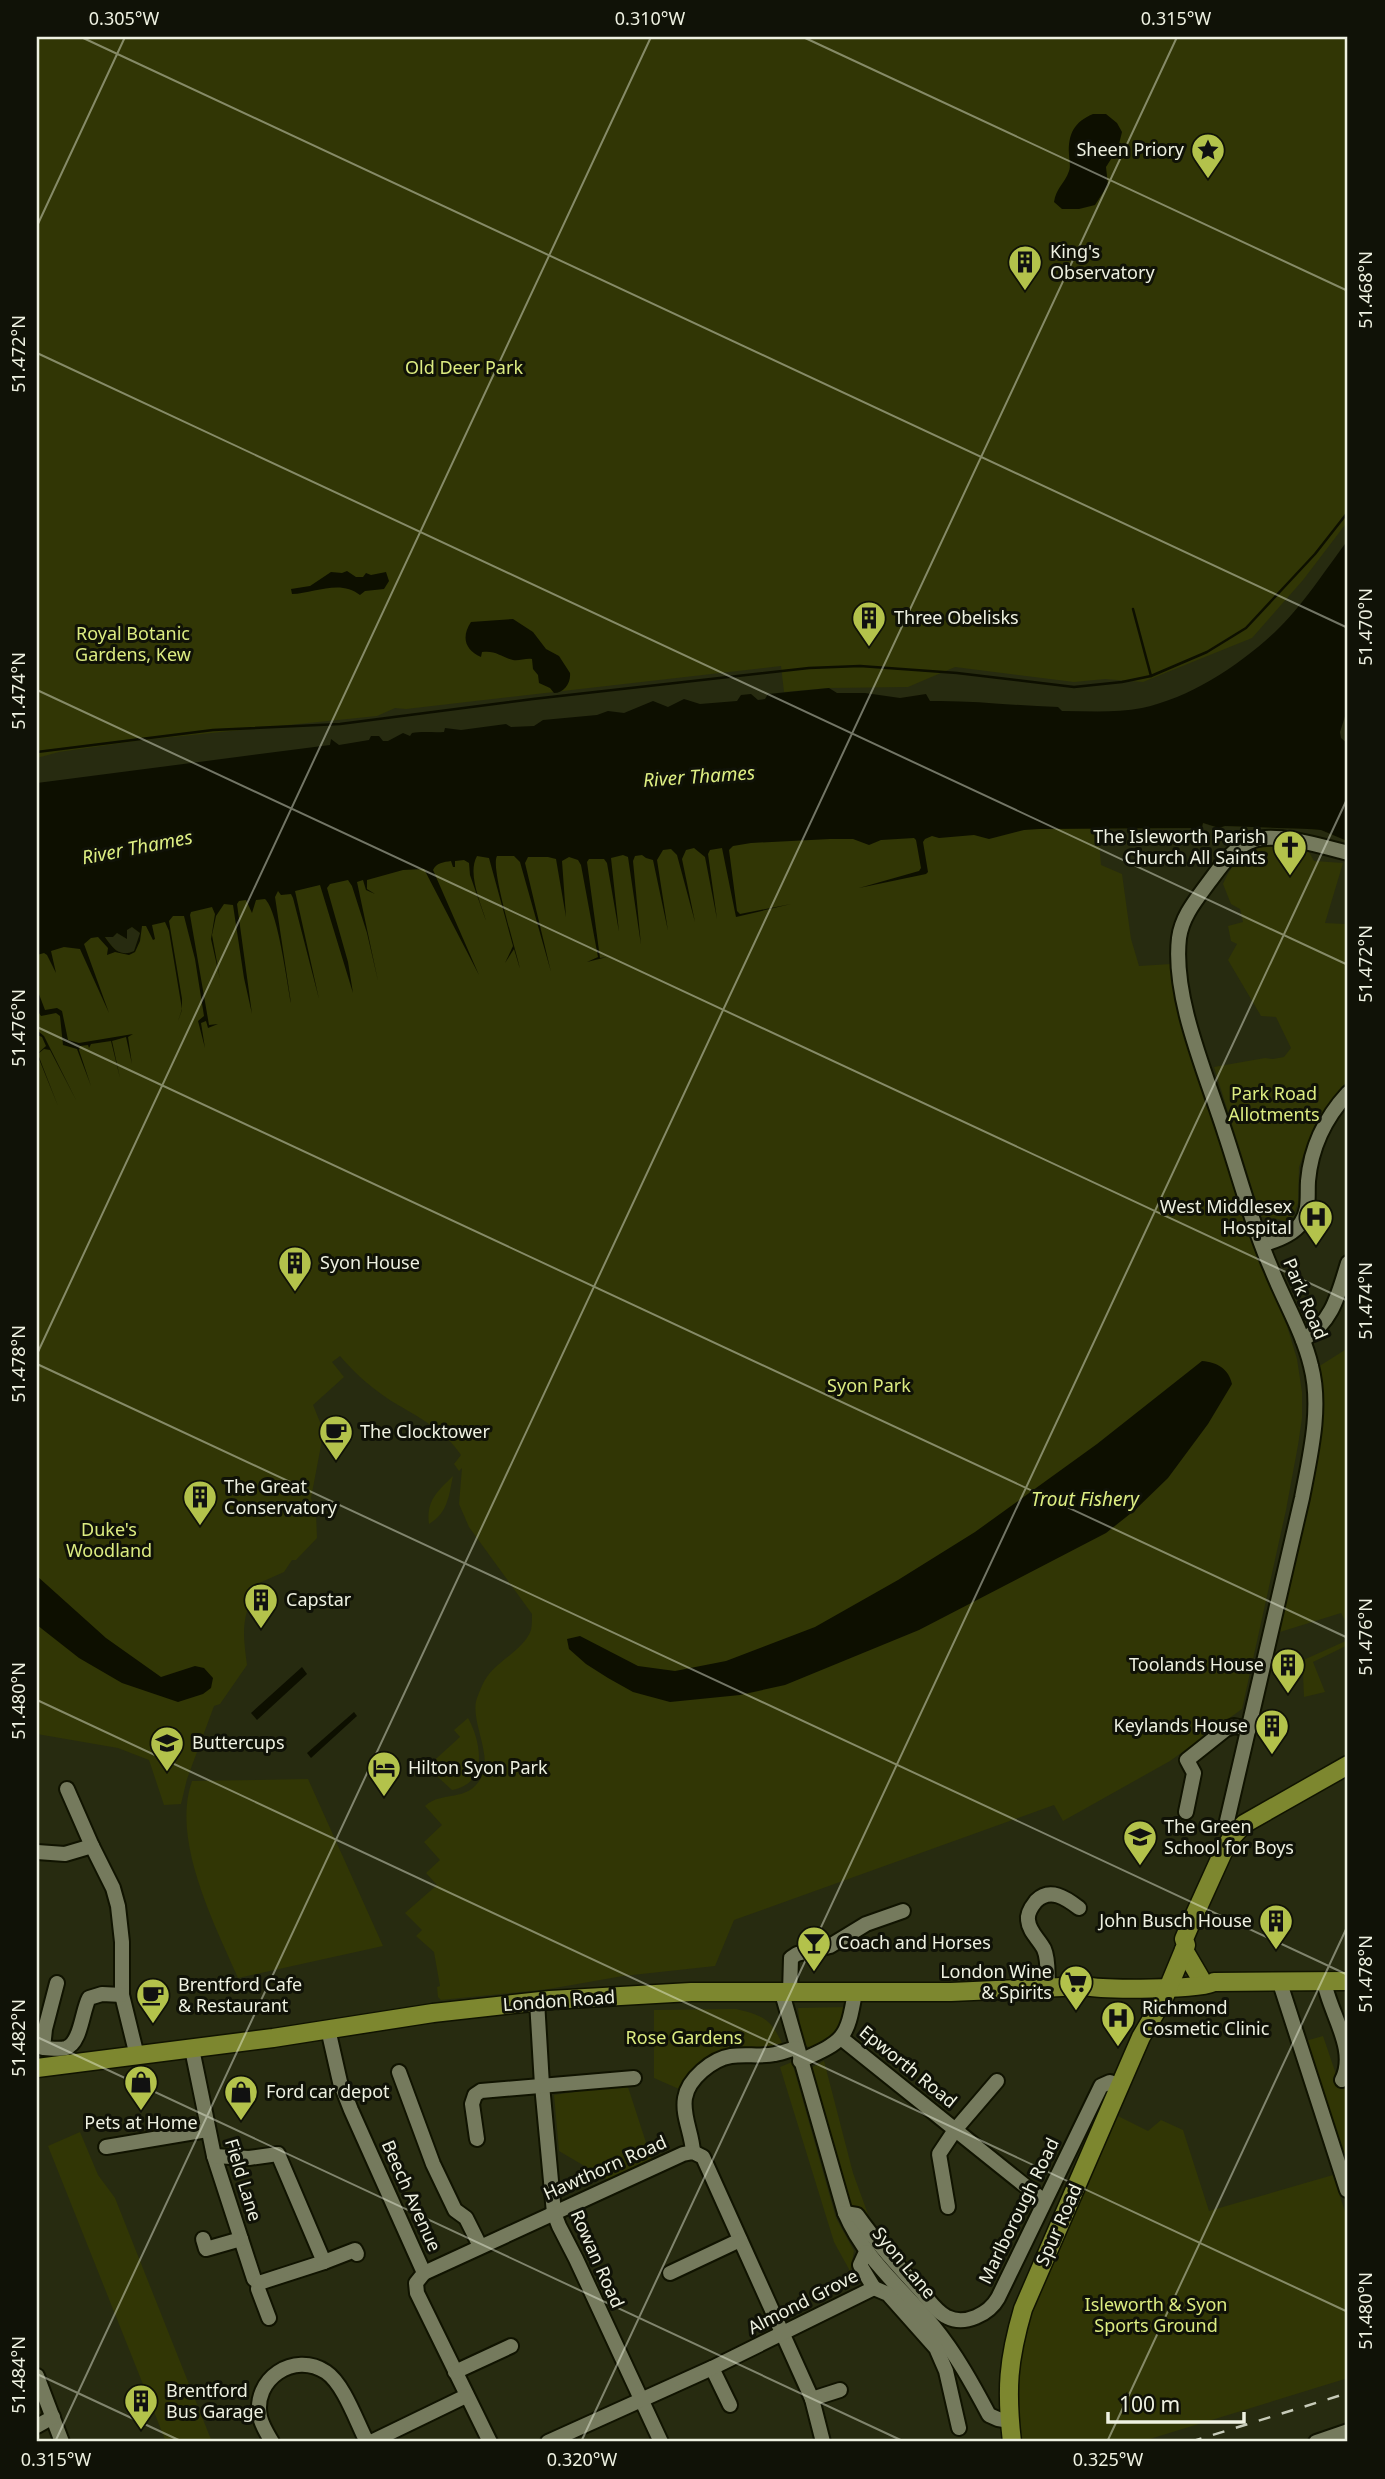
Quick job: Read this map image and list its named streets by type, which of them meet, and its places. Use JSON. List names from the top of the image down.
{
  "streets": {
    "main road": ["London Road", "Spur Road"],
    "street": [
      "Park Road",
      "Epworth Road",
      "Hawthorn Road",
      "Field Lane",
      "Beech Avenue",
      "Marlborough Road",
      "Rowan Road",
      "Syon Lane",
      "Almond Grove"
    ]
  },
  "crossings": [
    ["Park Road", "Spur Road"],
    ["London Road", "Epworth Road"],
    ["London Road", "Field Lane"],
    ["London Road", "Beech Avenue"],
    ["London Road", "Spur Road"],
    ["London Road", "Rowan Road"],
    ["London Road", "Syon Lane"],
    ["Epworth Road", "Marlborough Road"],
    ["Hawthorn Road", "Beech Avenue"],
    ["Hawthorn Road", "Rowan Road"],
    ["Hawthorn Road", "Almond Grove"],
    ["Marlborough Road", "Spur Road"],
    ["Marlborough Road", "Syon Lane"],
    ["Spur Road", "Syon Lane"],
    ["Rowan Road", "Almond Grove"],
    ["Syon Lane", "Almond Grove"]
  ],
  "water": ["River Thames", "Trout Fishery"],
  "parks": [
    "Old Deer Park",
    "Royal Botanic Gardens, Kew",
    "Park Road Allotments",
    "Syon Park",
    "Duke's Woodland",
    "Rose Gardens",
    "Isleworth & Syon Sports Ground"
  ],
  "places": {
    "place": ["Sheen Priory"],
    "building": [
      "King's Observatory",
      "Three Obelisks",
      "Syon House",
      "The Great Conservatory",
      "Capstar",
      "Toolands House",
      "Keylands House",
      "John Busch House",
      "Brentford Bus Garage"
    ],
    "church": ["The Isleworth Parish Church All Saints"],
    "hospital": ["West Middlesex Hospital", "Richmond Cosmetic Clinic"],
    "cafe": ["The Clocktower", "Brentford Cafe & Restaurant"],
    "school or university": ["Buttercups", "The Green School for Boys"],
    "hotel": ["Hilton Syon Park"],
    "bar": ["Coach and Horses"],
    "supermarket": ["London Wine & Spirits"],
    "shop": ["Pets at Home", "Ford car depot"]
  },
  "scale_bar": "100 m",
  "coordinates": [
    "0.305°W",
    "0.310°W",
    "0.315°W",
    "51.468°N",
    "51.472°N",
    "51.470°N",
    "51.474°N",
    "51.476°N",
    "51.478°N",
    "51.480°N",
    "51.482°N",
    "51.484°N",
    "0.320°W",
    "0.325°W"
  ]
}
